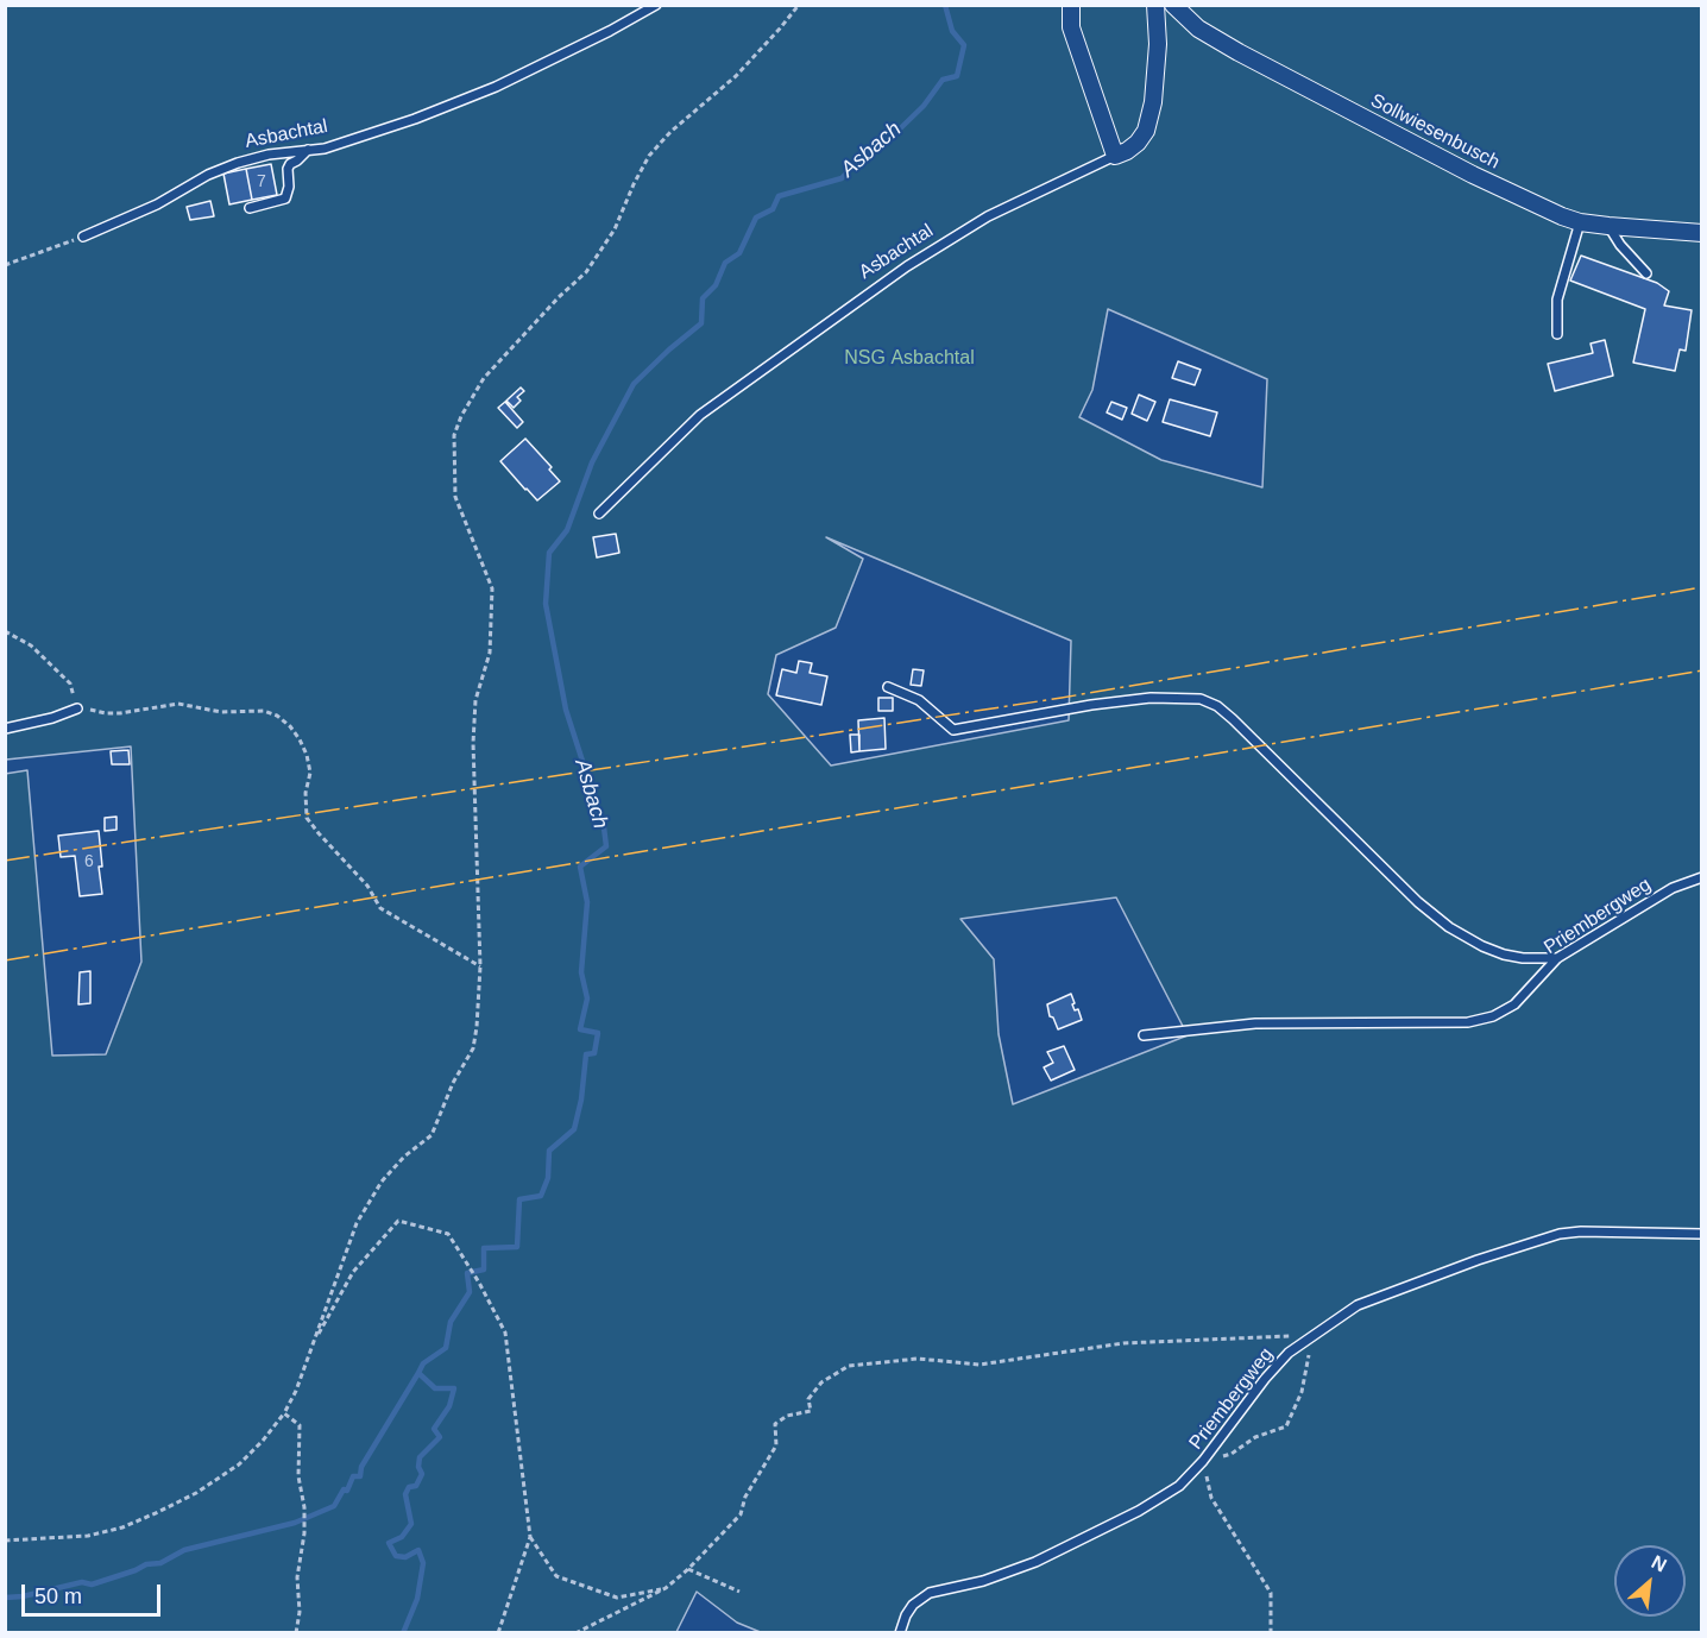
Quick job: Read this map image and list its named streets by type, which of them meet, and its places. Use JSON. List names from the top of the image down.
{
  "streets": {
    "street": ["Sollwiesenbusch"],
    "lane": ["Asbachtal", "Priembergweg"]
  },
  "water": ["Asbach"],
  "parks": ["NSG Asbachtal"],
  "house_numbers": ["7", "6"],
  "scale_bar": "50 m",
  "north": "top right"
}
